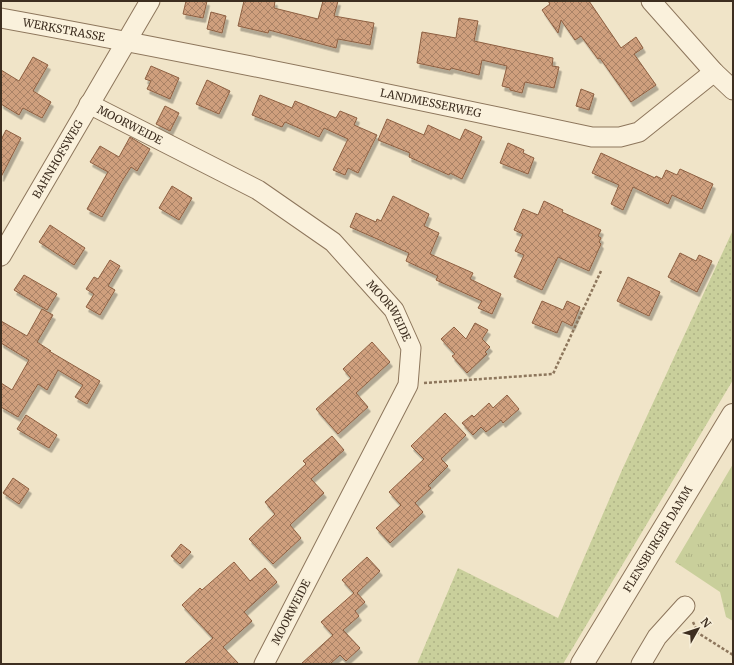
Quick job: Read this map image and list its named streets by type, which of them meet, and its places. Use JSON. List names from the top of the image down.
{
  "streets": {
    "street": [
      "WERKSTRASSE",
      "LANDMESSERWEG",
      "MOORWEIDE",
      "BAHNHOFSWEG",
      "FLENSBURGER DAMM"
    ]
  },
  "crossings": [
    ["WERKSTRASSE", "LANDMESSERWEG"],
    ["WERKSTRASSE", "BAHNHOFSWEG"],
    ["LANDMESSERWEG", "BAHNHOFSWEG"],
    ["MOORWEIDE", "BAHNHOFSWEG"]
  ],
  "north": "top right"
}
